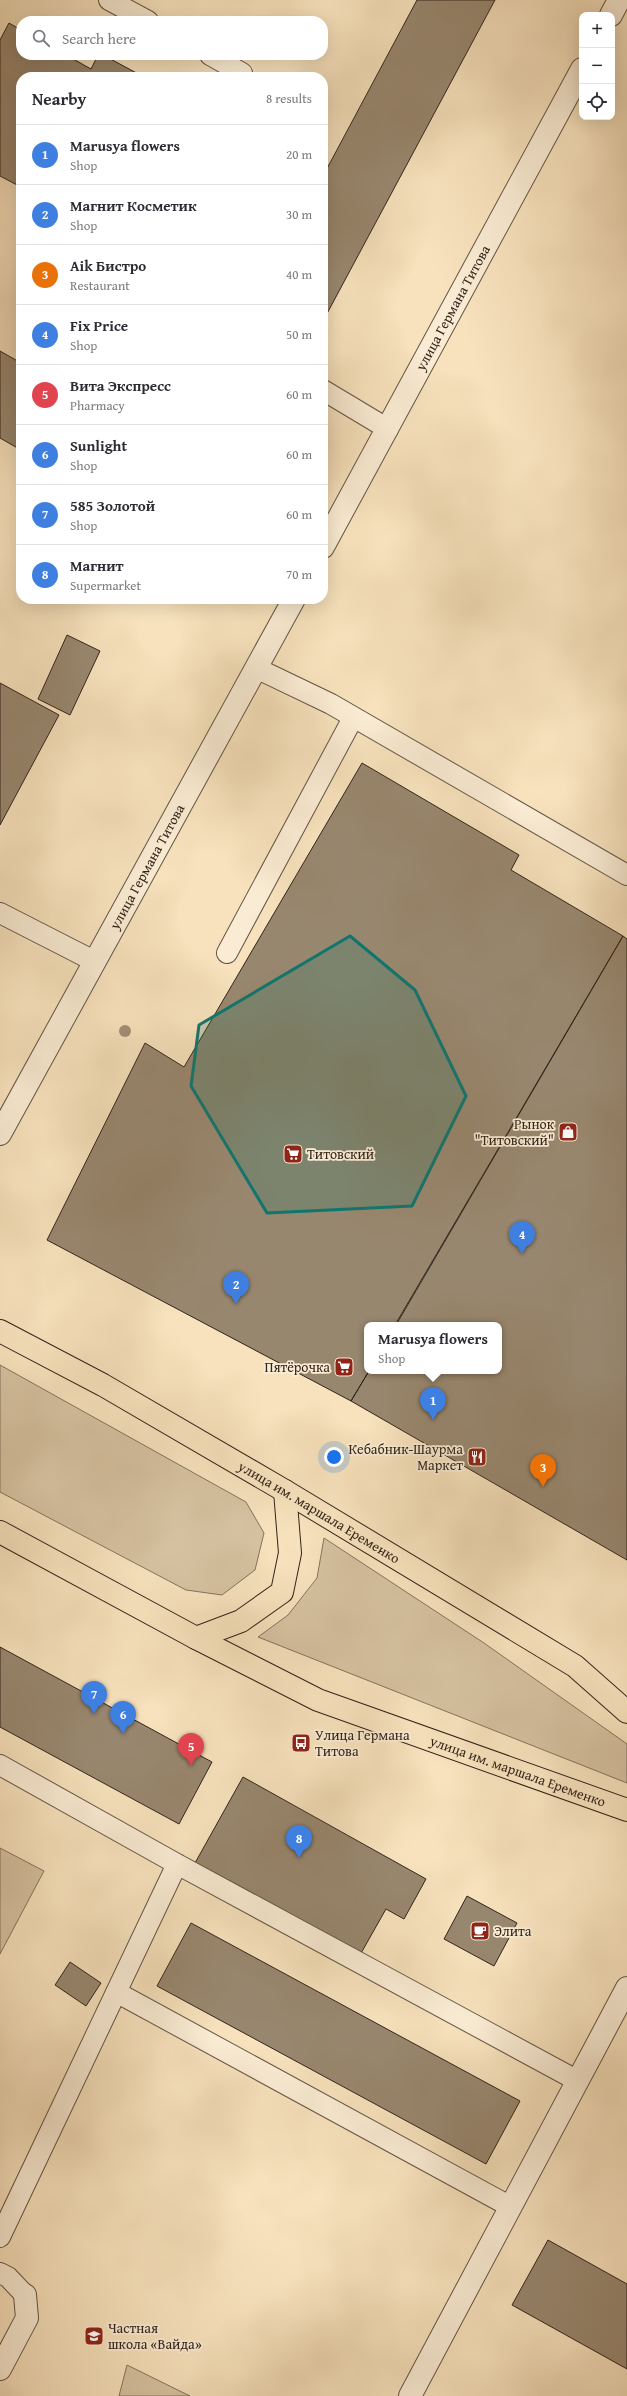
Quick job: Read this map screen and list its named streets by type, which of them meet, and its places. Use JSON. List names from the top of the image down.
{
  "streets": {
    "highway": ["улица им. маршала Еременко"],
    "street": ["улица Германа Титова"]
  },
  "places": {
    "shop": ["Рынок \"Титовский\""],
    "supermarket": ["Титовский", "Пятёрочка"],
    "restaurant": ["Кебабник-Шаурма Маркет"],
    "bus stop": ["Улица Германа Титова"],
    "cafe": ["Элита"],
    "school or university": ["Частная школа «Вайда»"]
  },
  "page": {
    "map_buttons": ["+", "−"],
    "search": "Search here",
    "heading": ["Nearby", "8 results"],
    "list": [
      {
        "mark": "1",
        "name": "Marusya flowers",
        "note": "Shop",
        "value": "20 m"
      },
      {
        "mark": "2",
        "name": "Магнит Косметик",
        "note": "Shop",
        "value": "30 m"
      },
      {
        "mark": "3",
        "name": "Aik Бистро",
        "note": "Restaurant",
        "value": "40 m"
      },
      {
        "mark": "4",
        "name": "Fix Price",
        "note": "Shop",
        "value": "50 m"
      },
      {
        "mark": "5",
        "name": "Вита Экспресс",
        "note": "Pharmacy",
        "value": "60 m"
      },
      {
        "mark": "6",
        "name": "Sunlight",
        "note": "Shop",
        "value": "60 m"
      },
      {
        "mark": "7",
        "name": "585 Золотой",
        "note": "Shop",
        "value": "60 m"
      },
      {
        "mark": "8",
        "name": "Магнит",
        "note": "Supermarket",
        "value": "70 m"
      }
    ],
    "pins": [
      "4",
      "2",
      "1",
      "3",
      "7",
      "6",
      "5",
      "8"
    ],
    "popup": ["Marusya flowers", "Shop"]
  }
}
